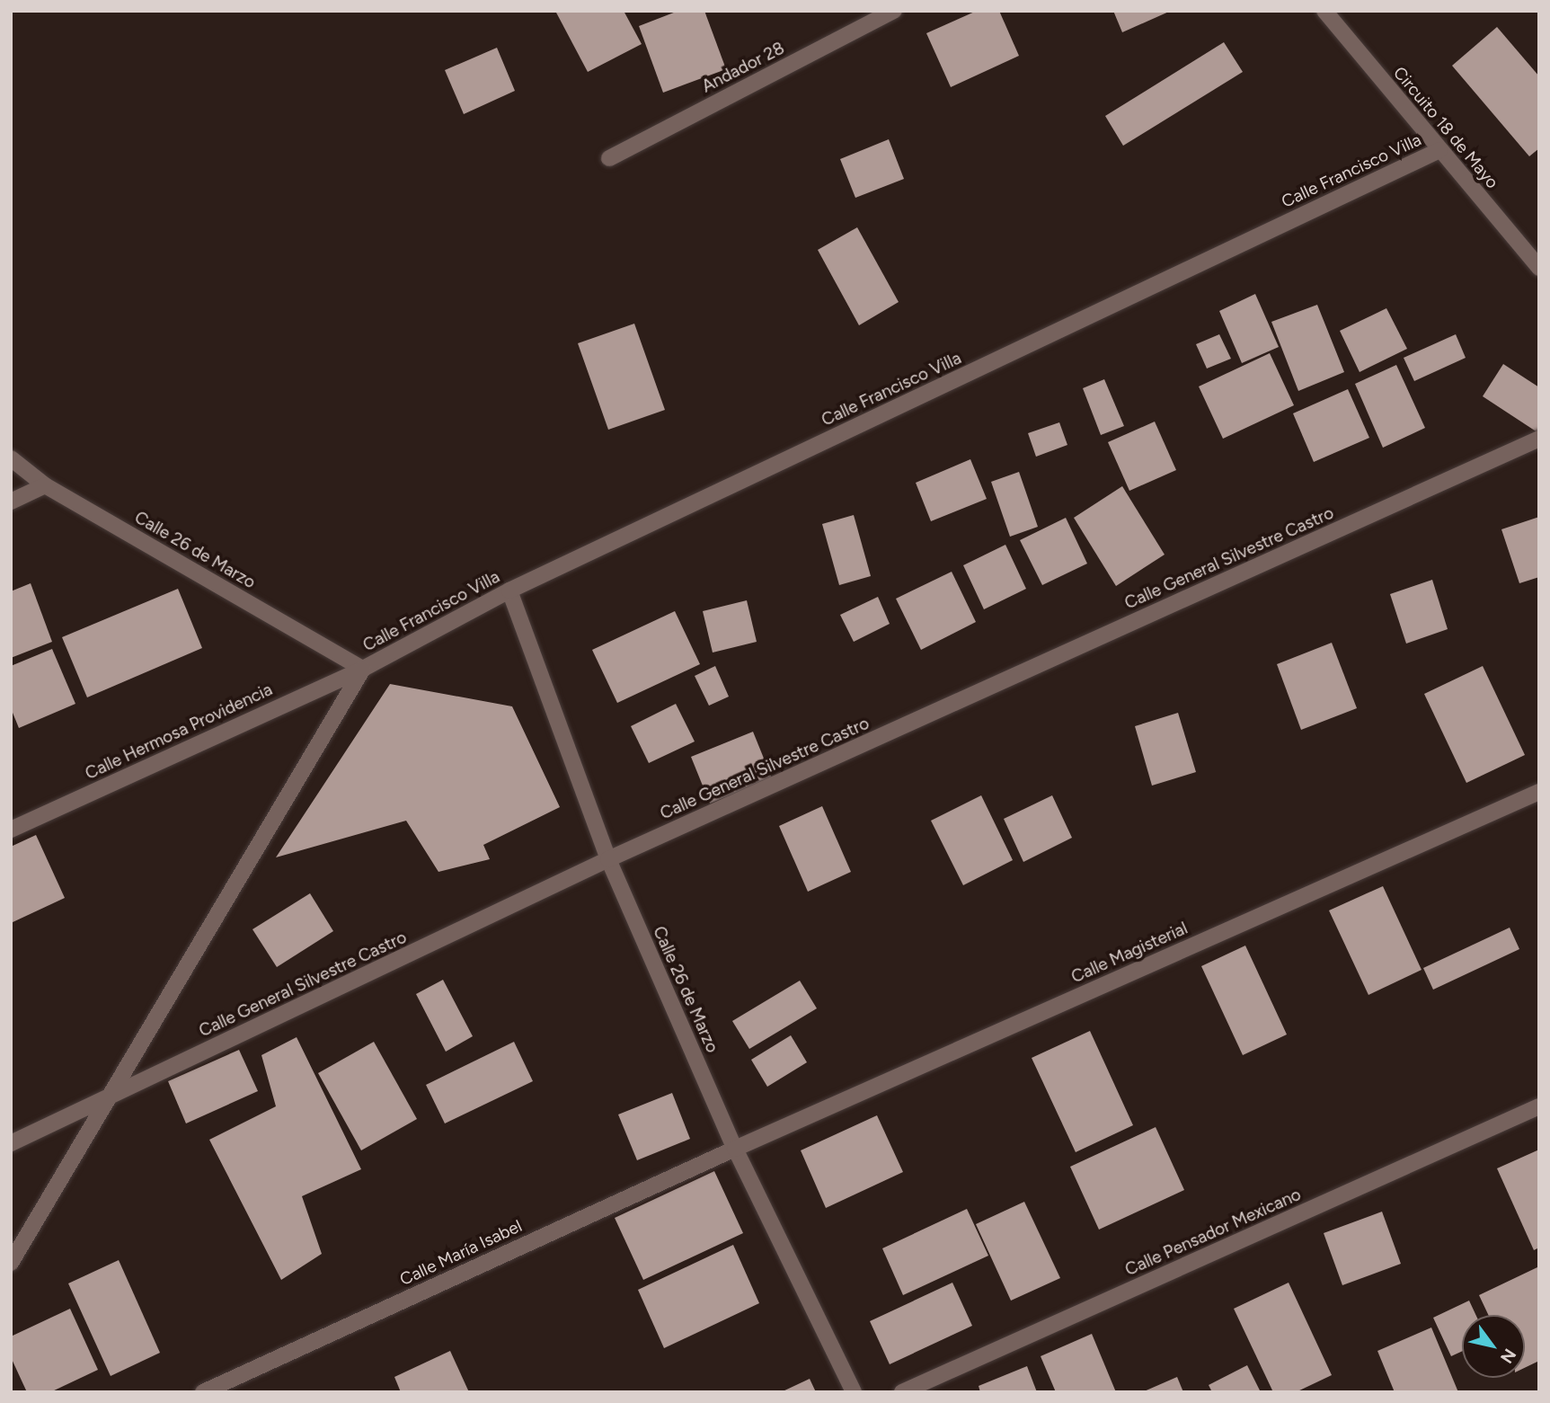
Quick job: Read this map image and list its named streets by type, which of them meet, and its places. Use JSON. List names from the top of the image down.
{
  "streets": {
    "street": [
      "Andador 28",
      "Circuito 18 de Mayo",
      "Calle Francisco Villa",
      "Calle 26 de Marzo",
      "Calle General Silvestre Castro",
      "Calle Hermosa Providencia",
      "Calle Magisterial",
      "Calle Pensador Mexicano",
      "Calle María Isabel"
    ]
  },
  "crossings": [
    ["Circuito 18 de Mayo", "Calle Francisco Villa"],
    ["Calle Francisco Villa", "Calle 26 de Marzo"],
    ["Calle Francisco Villa", "Calle Hermosa Providencia"],
    ["Calle 26 de Marzo", "Calle General Silvestre Castro"],
    ["Calle 26 de Marzo", "Calle Hermosa Providencia"],
    ["Calle 26 de Marzo", "Calle Magisterial"],
    ["Calle 26 de Marzo", "Calle María Isabel"],
    ["Calle Magisterial", "Calle María Isabel"]
  ],
  "north": "bottom right"
}
